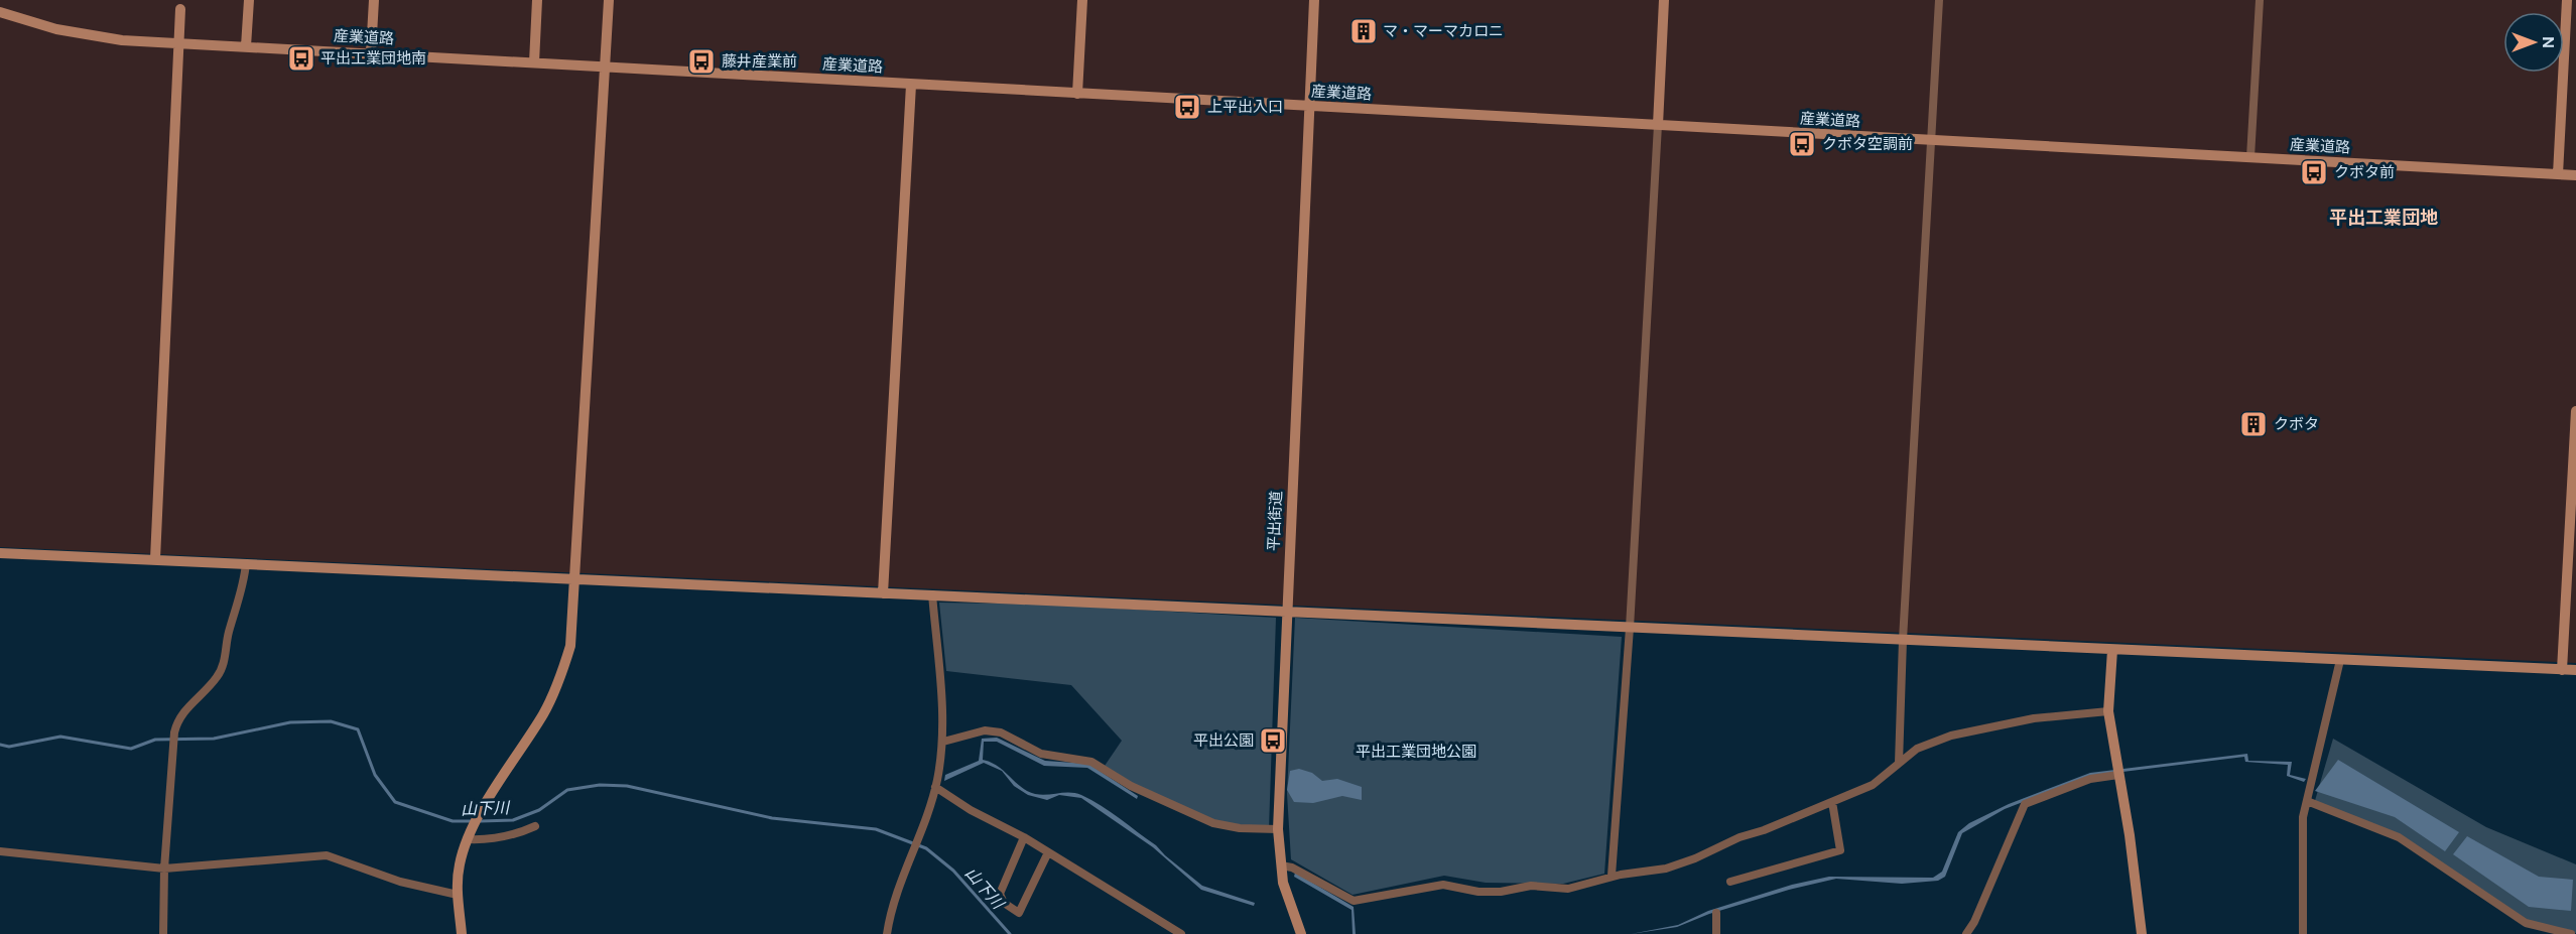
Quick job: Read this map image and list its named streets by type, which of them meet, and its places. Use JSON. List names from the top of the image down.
{
  "streets": {
    "street": ["産業道路", "平出街道"]
  },
  "crossings": [
    ["産業道路", "平出街道"]
  ],
  "districts": ["平出工業団地"],
  "water": ["山下川"],
  "parks": ["平出工業団地公園"],
  "places": {
    "building": ["マ・マーマカロニ", "クボタ"],
    "bus stop": [
      "平出工業団地南",
      "藤井産業前",
      "上平出入口",
      "クボタ空調前",
      "クボタ前",
      "平出公園"
    ]
  },
  "north": "right"
}
